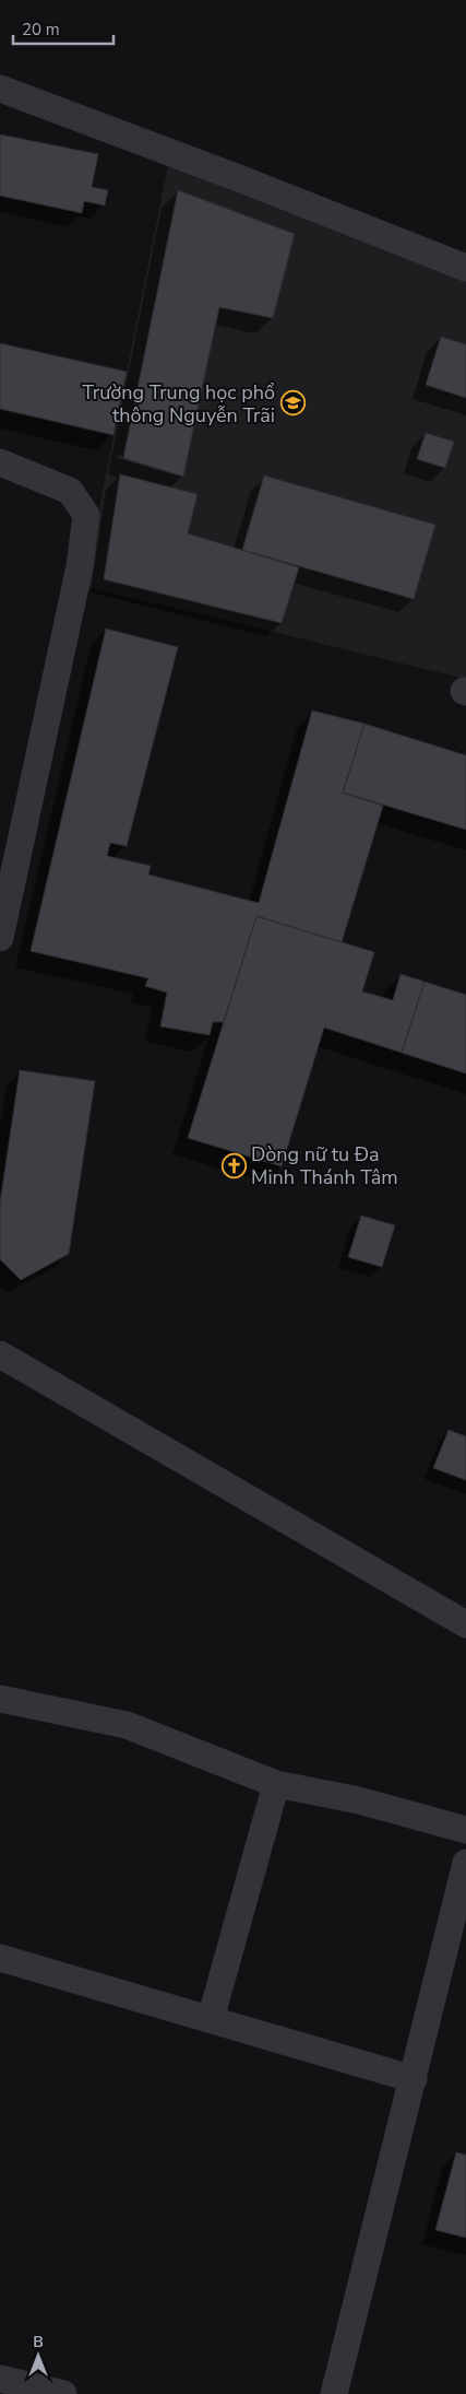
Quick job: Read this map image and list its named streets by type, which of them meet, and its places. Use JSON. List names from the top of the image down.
{
  "places": {
    "school or university": ["Trường Trung học phổ thông Nguyễn Trãi"],
    "church": ["Dòng nữ tu Đa Minh Thánh Tâm"]
  },
  "scale_bar": "20 m",
  "north": "top"
}
